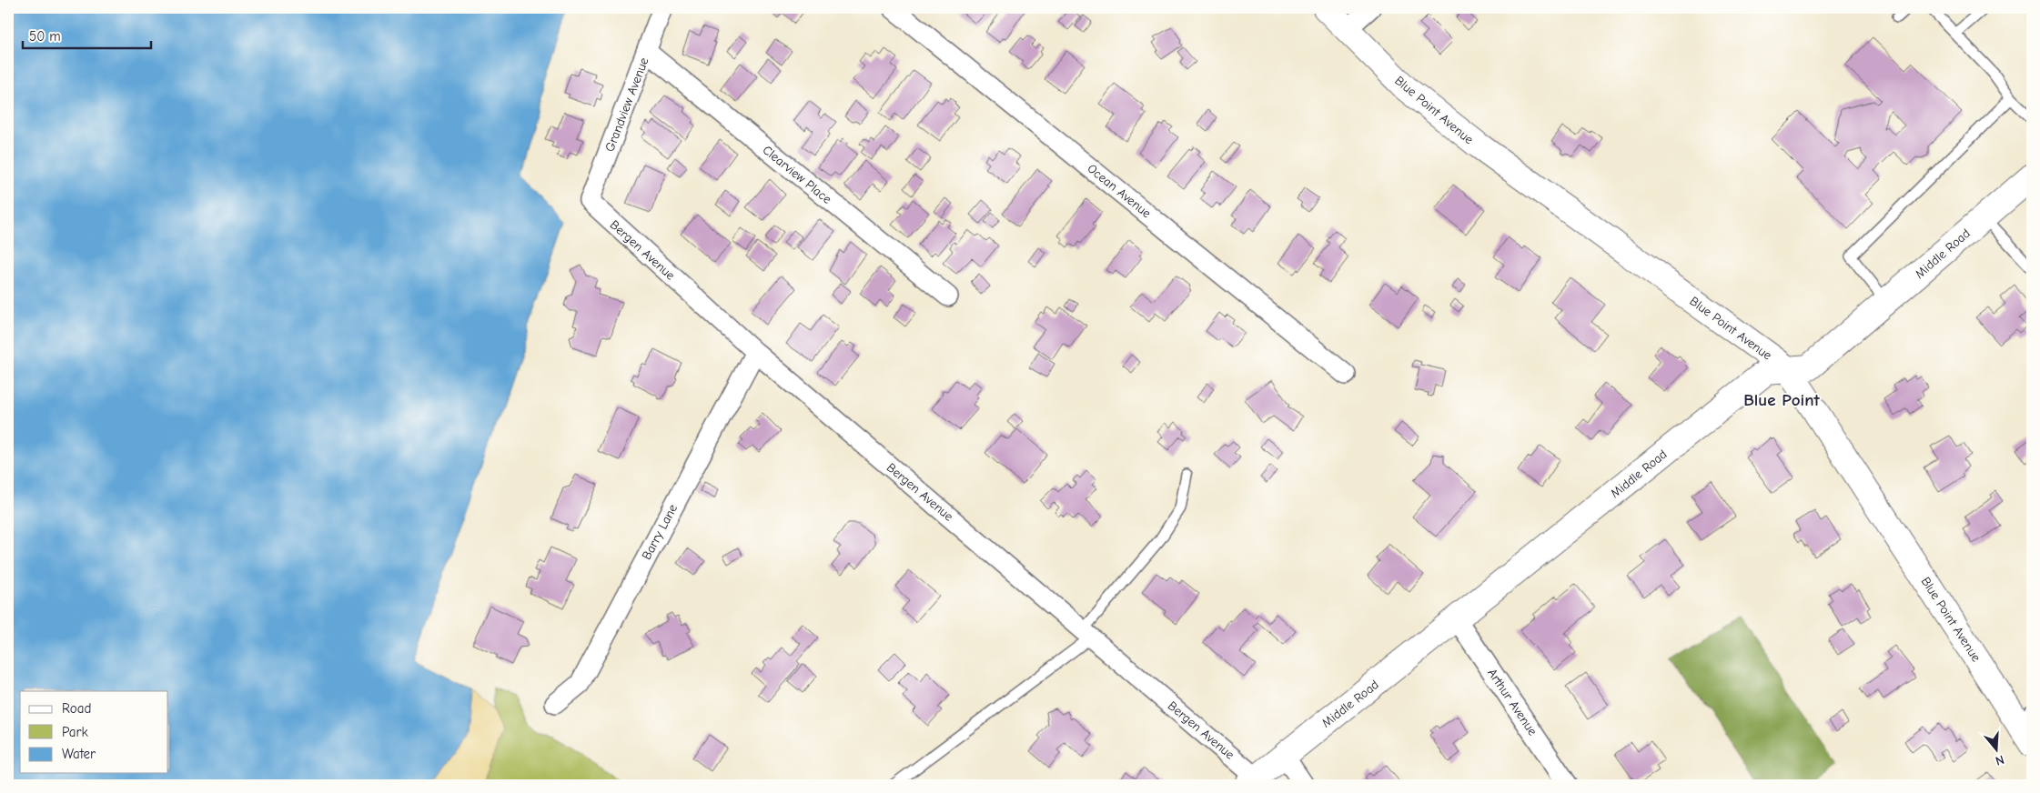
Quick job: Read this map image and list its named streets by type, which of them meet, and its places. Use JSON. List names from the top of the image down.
{
  "streets": {
    "street": [
      "Grandview Avenue",
      "Blue Point Avenue",
      "Clearview Place",
      "Ocean Avenue",
      "Bergen Avenue",
      "Middle Road",
      "Barry Lane",
      "Arthur Avenue"
    ]
  },
  "crossings": [
    ["Grandview Avenue", "Clearview Place"],
    ["Grandview Avenue", "Bergen Avenue"],
    ["Blue Point Avenue", "Middle Road"],
    ["Bergen Avenue", "Middle Road"],
    ["Bergen Avenue", "Barry Lane"],
    ["Middle Road", "Arthur Avenue"]
  ],
  "districts": ["Blue Point"],
  "legend": ["Road", "Park", "Water"],
  "scale_bar": "50 m",
  "north": "bottom"
}
